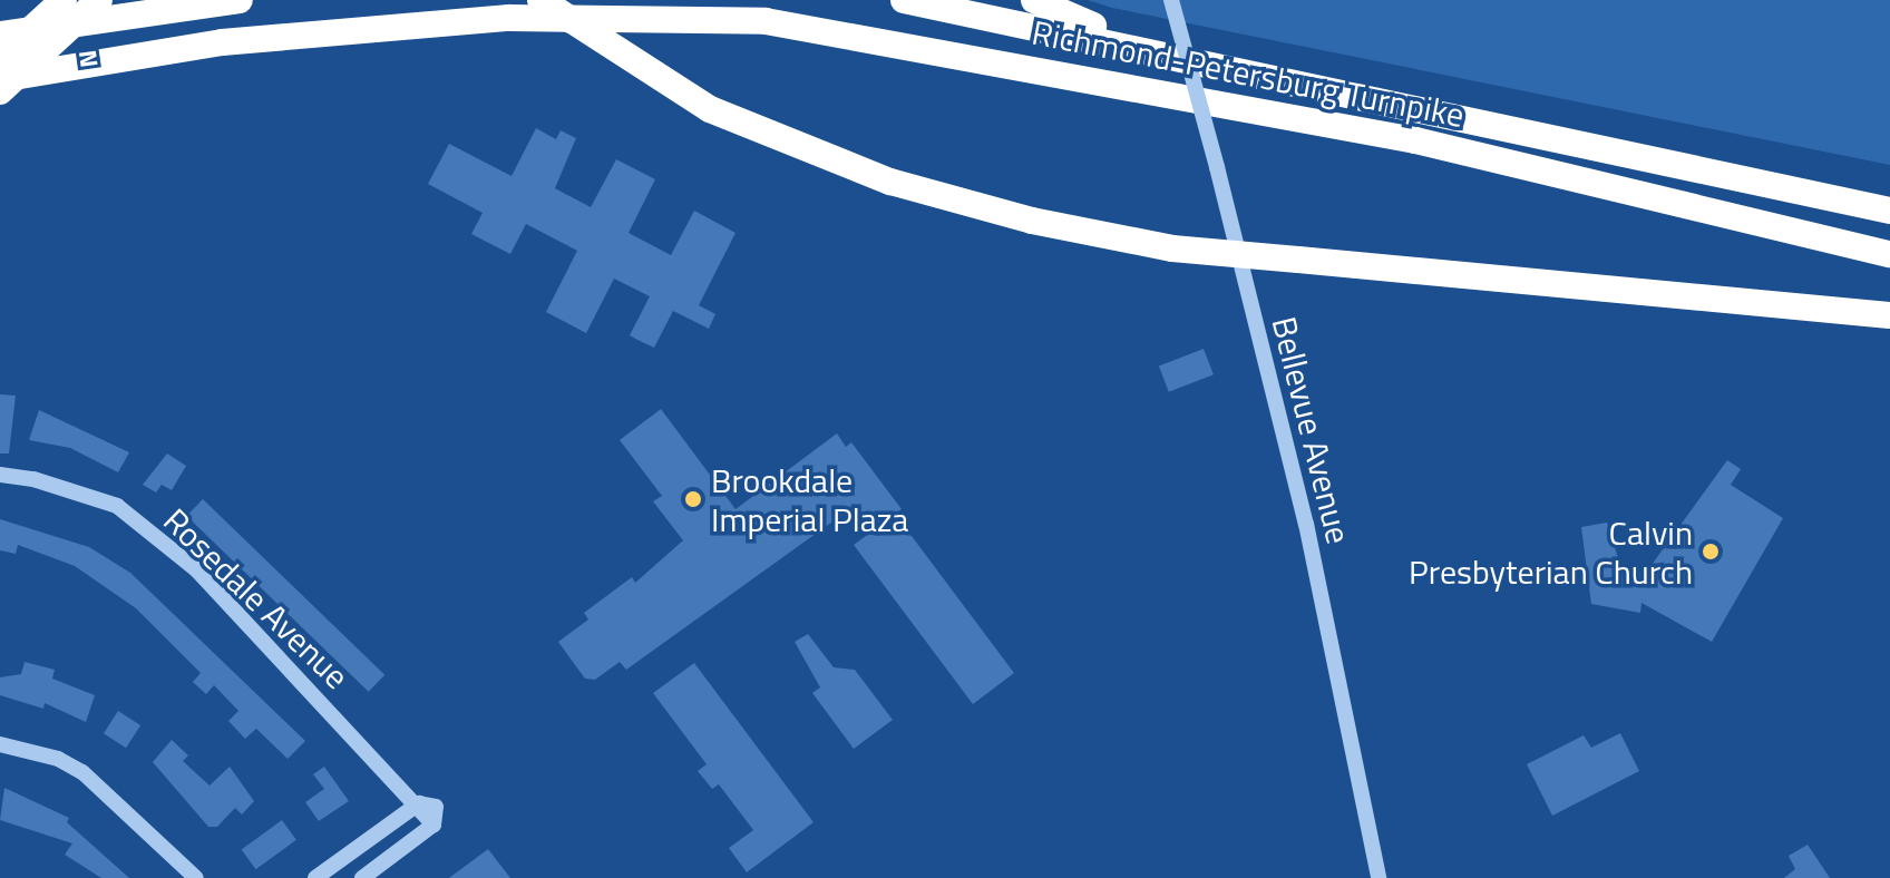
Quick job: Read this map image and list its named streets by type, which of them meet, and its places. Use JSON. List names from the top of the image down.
{
  "streets": {
    "highway": ["Richmond-Petersburg Turnpike"],
    "street": ["Bellevue Avenue", "Rosedale Avenue"]
  },
  "places": ["Brookdale Imperial Plaza", "Calvin Presbyterian Church"],
  "north": "right"
}
